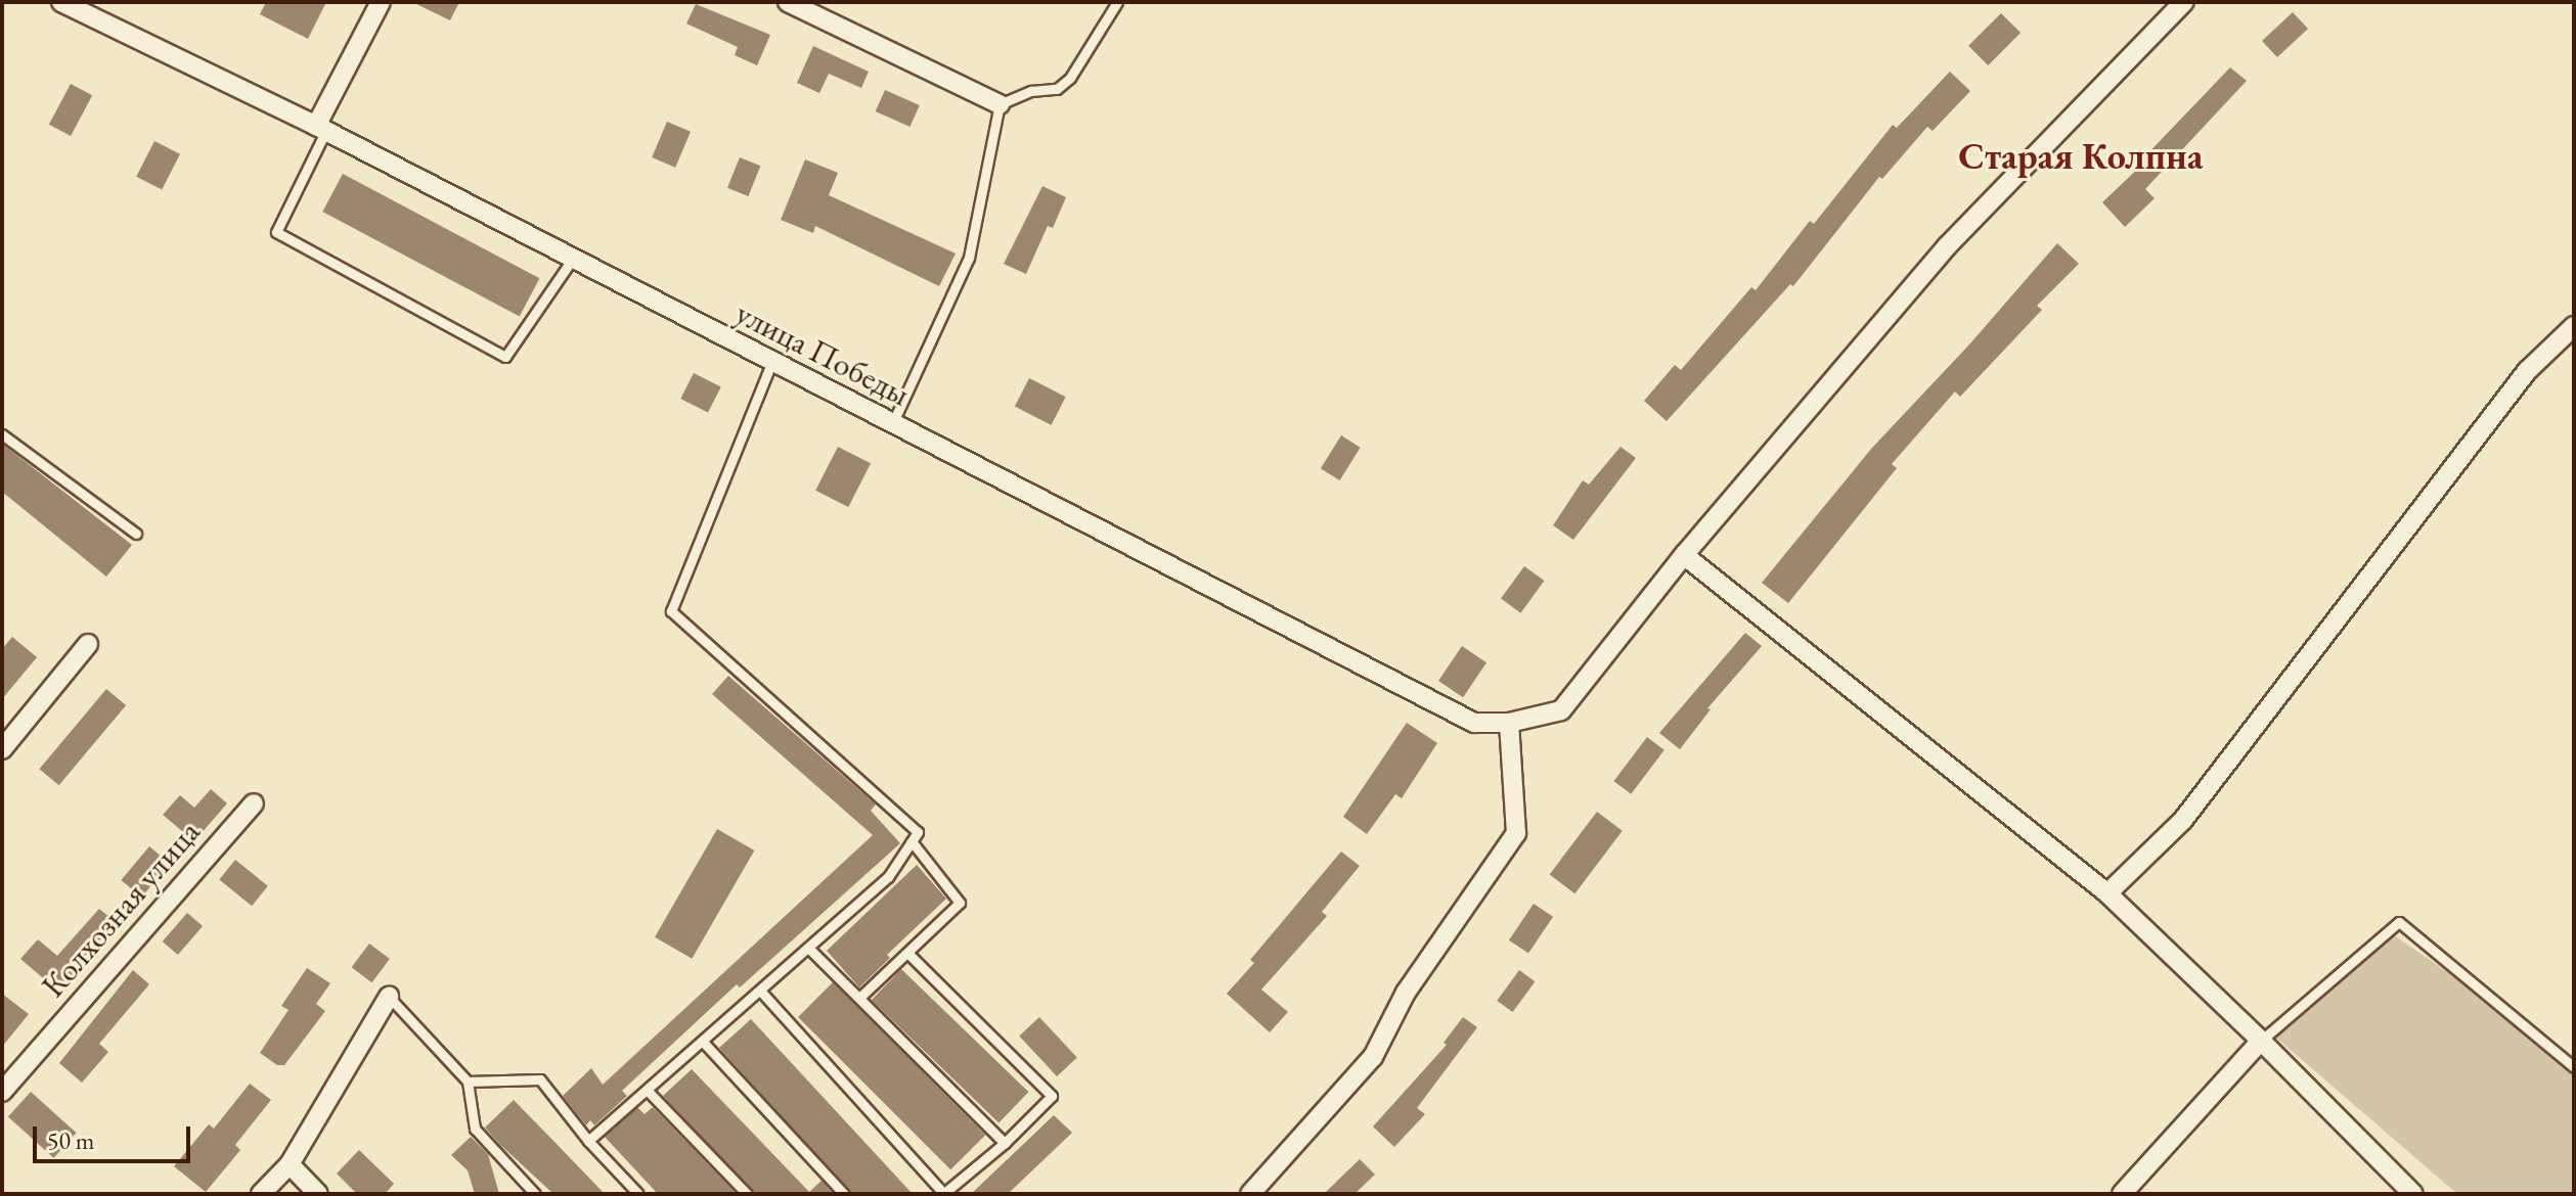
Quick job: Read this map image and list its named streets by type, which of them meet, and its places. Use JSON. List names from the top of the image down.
{
  "streets": {
    "street": ["улица Победы", "Колхозная улица"]
  },
  "districts": ["Старая Колпна"],
  "scale_bar": "50 m"
}
